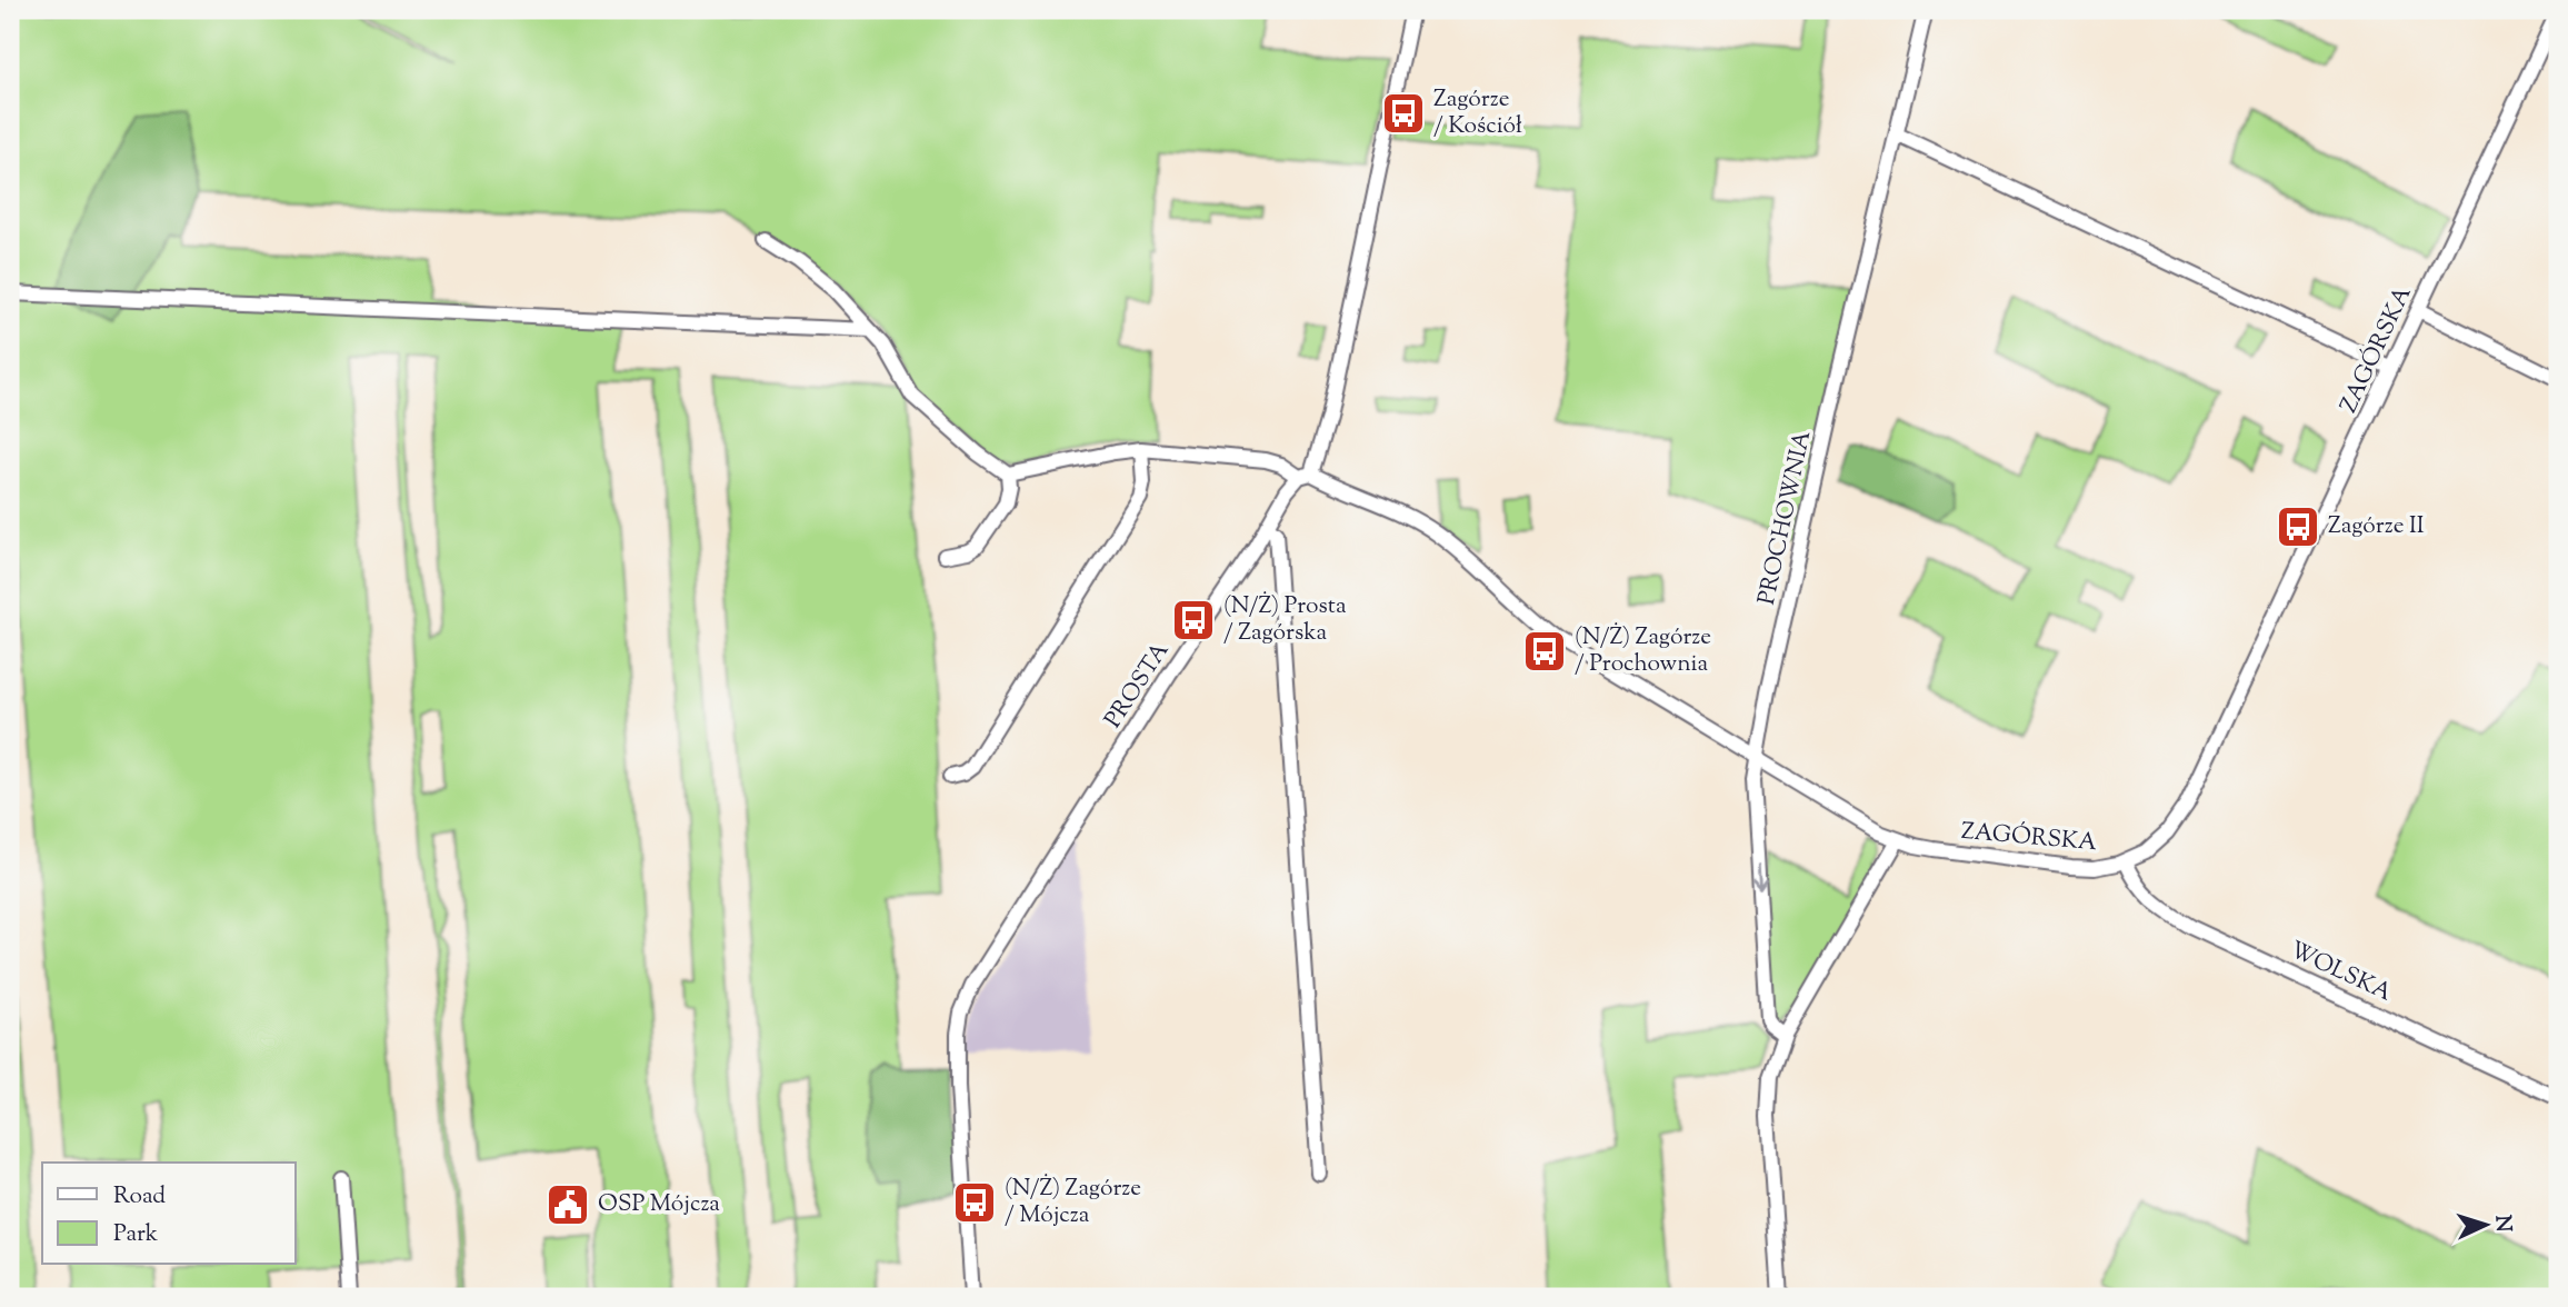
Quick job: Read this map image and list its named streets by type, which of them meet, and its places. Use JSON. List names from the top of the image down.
{
  "streets": {
    "street": [
      "ZAGÓRSKA",
      "PROCHOWNIA",
      "PROSTA",
      "WOLSKA"
    ]
  },
  "crossings": [
    ["ZAGÓRSKA", "PROCHOWNIA"],
    ["ZAGÓRSKA", "PROSTA"],
    ["ZAGÓRSKA", "WOLSKA"]
  ],
  "places": {
    "bus stop": [
      "Zagórze / Kościół",
      "Zagórze II",
      "(N/Ż) Prosta / Zagórska",
      "(N/Ż) Zagórze / Prochownia",
      "(N/Ż) Zagórze / Mójcza"
    ],
    "public building": ["OSP Mójcza"]
  },
  "legend": ["Road", "Park"],
  "north": "right"
}
